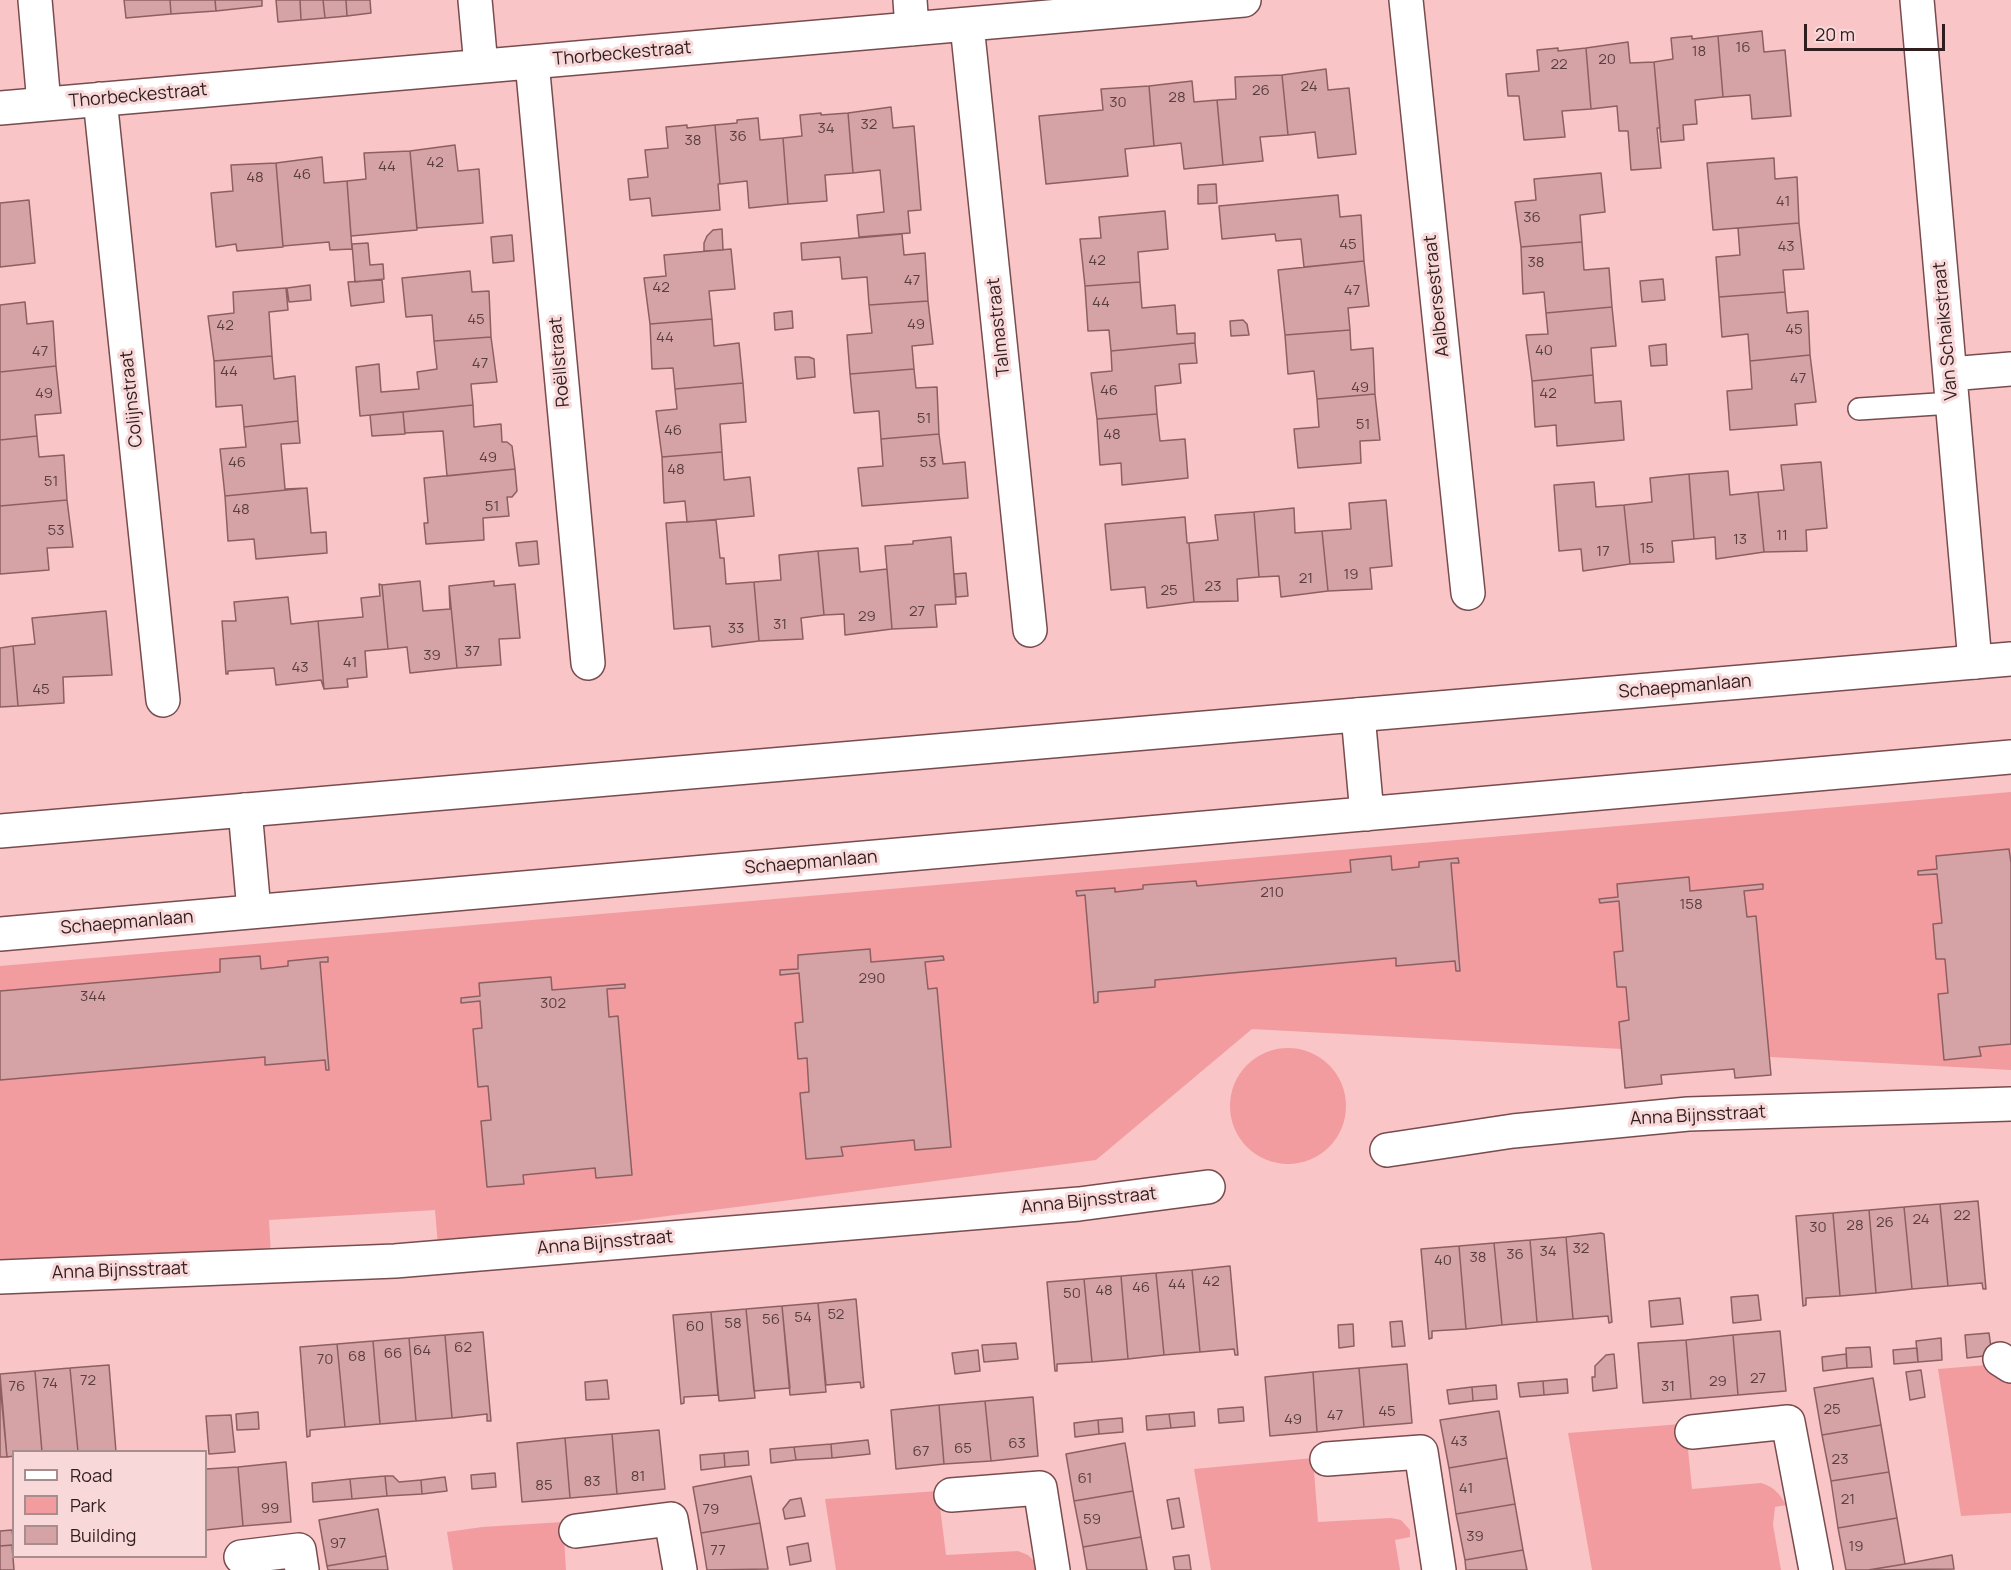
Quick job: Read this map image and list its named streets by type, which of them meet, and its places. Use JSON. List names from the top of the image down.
{
  "streets": {
    "street": [
      "Thorbeckestraat",
      "Aalbersestraat",
      "Talmastraat",
      "Van Schaikstraat",
      "Roëllstraat",
      "Colijnstraat",
      "Schaepmanlaan",
      "Anna Bijnsstraat"
    ]
  },
  "crossings": [
    ["Thorbeckestraat", "Talmastraat"],
    ["Thorbeckestraat", "Roëllstraat"],
    ["Thorbeckestraat", "Colijnstraat"],
    ["Van Schaikstraat", "Schaepmanlaan"]
  ],
  "house_numbers": [
    "16",
    "18",
    "20",
    "22",
    "24",
    "26",
    "28",
    "30",
    "32",
    "34",
    "36",
    "38",
    "42",
    "44",
    "46",
    "48",
    "41",
    "36",
    "45",
    "43",
    "42",
    "38",
    "47",
    "42",
    "47",
    "44",
    "45",
    "49",
    "42",
    "45",
    "44",
    "40",
    "47",
    "47",
    "44",
    "47",
    "49",
    "46",
    "49",
    "42",
    "51",
    "51",
    "46",
    "48",
    "49",
    "46",
    "53",
    "48",
    "51",
    "51",
    "48",
    "53",
    "11",
    "13",
    "15",
    "17",
    "19",
    "21",
    "23",
    "25",
    "27",
    "29",
    "31",
    "33",
    "37",
    "39",
    "41",
    "43",
    "45",
    "210",
    "158",
    "290",
    "344",
    "302",
    "22",
    "24",
    "26",
    "28",
    "30",
    "32",
    "34",
    "36",
    "38",
    "40",
    "42",
    "44",
    "46",
    "48",
    "50",
    "52",
    "54",
    "56",
    "58",
    "60",
    "62",
    "64",
    "66",
    "68",
    "70",
    "27",
    "72",
    "29",
    "74",
    "76",
    "31",
    "25",
    "45",
    "47",
    "49",
    "43",
    "63",
    "65",
    "67",
    "23",
    "81",
    "61",
    "83",
    "85",
    "41",
    "21",
    "99",
    "79",
    "59",
    "39",
    "97",
    "19",
    "77"
  ],
  "legend": ["Road", "Park", "Building"],
  "scale_bar": "20 m"
}
